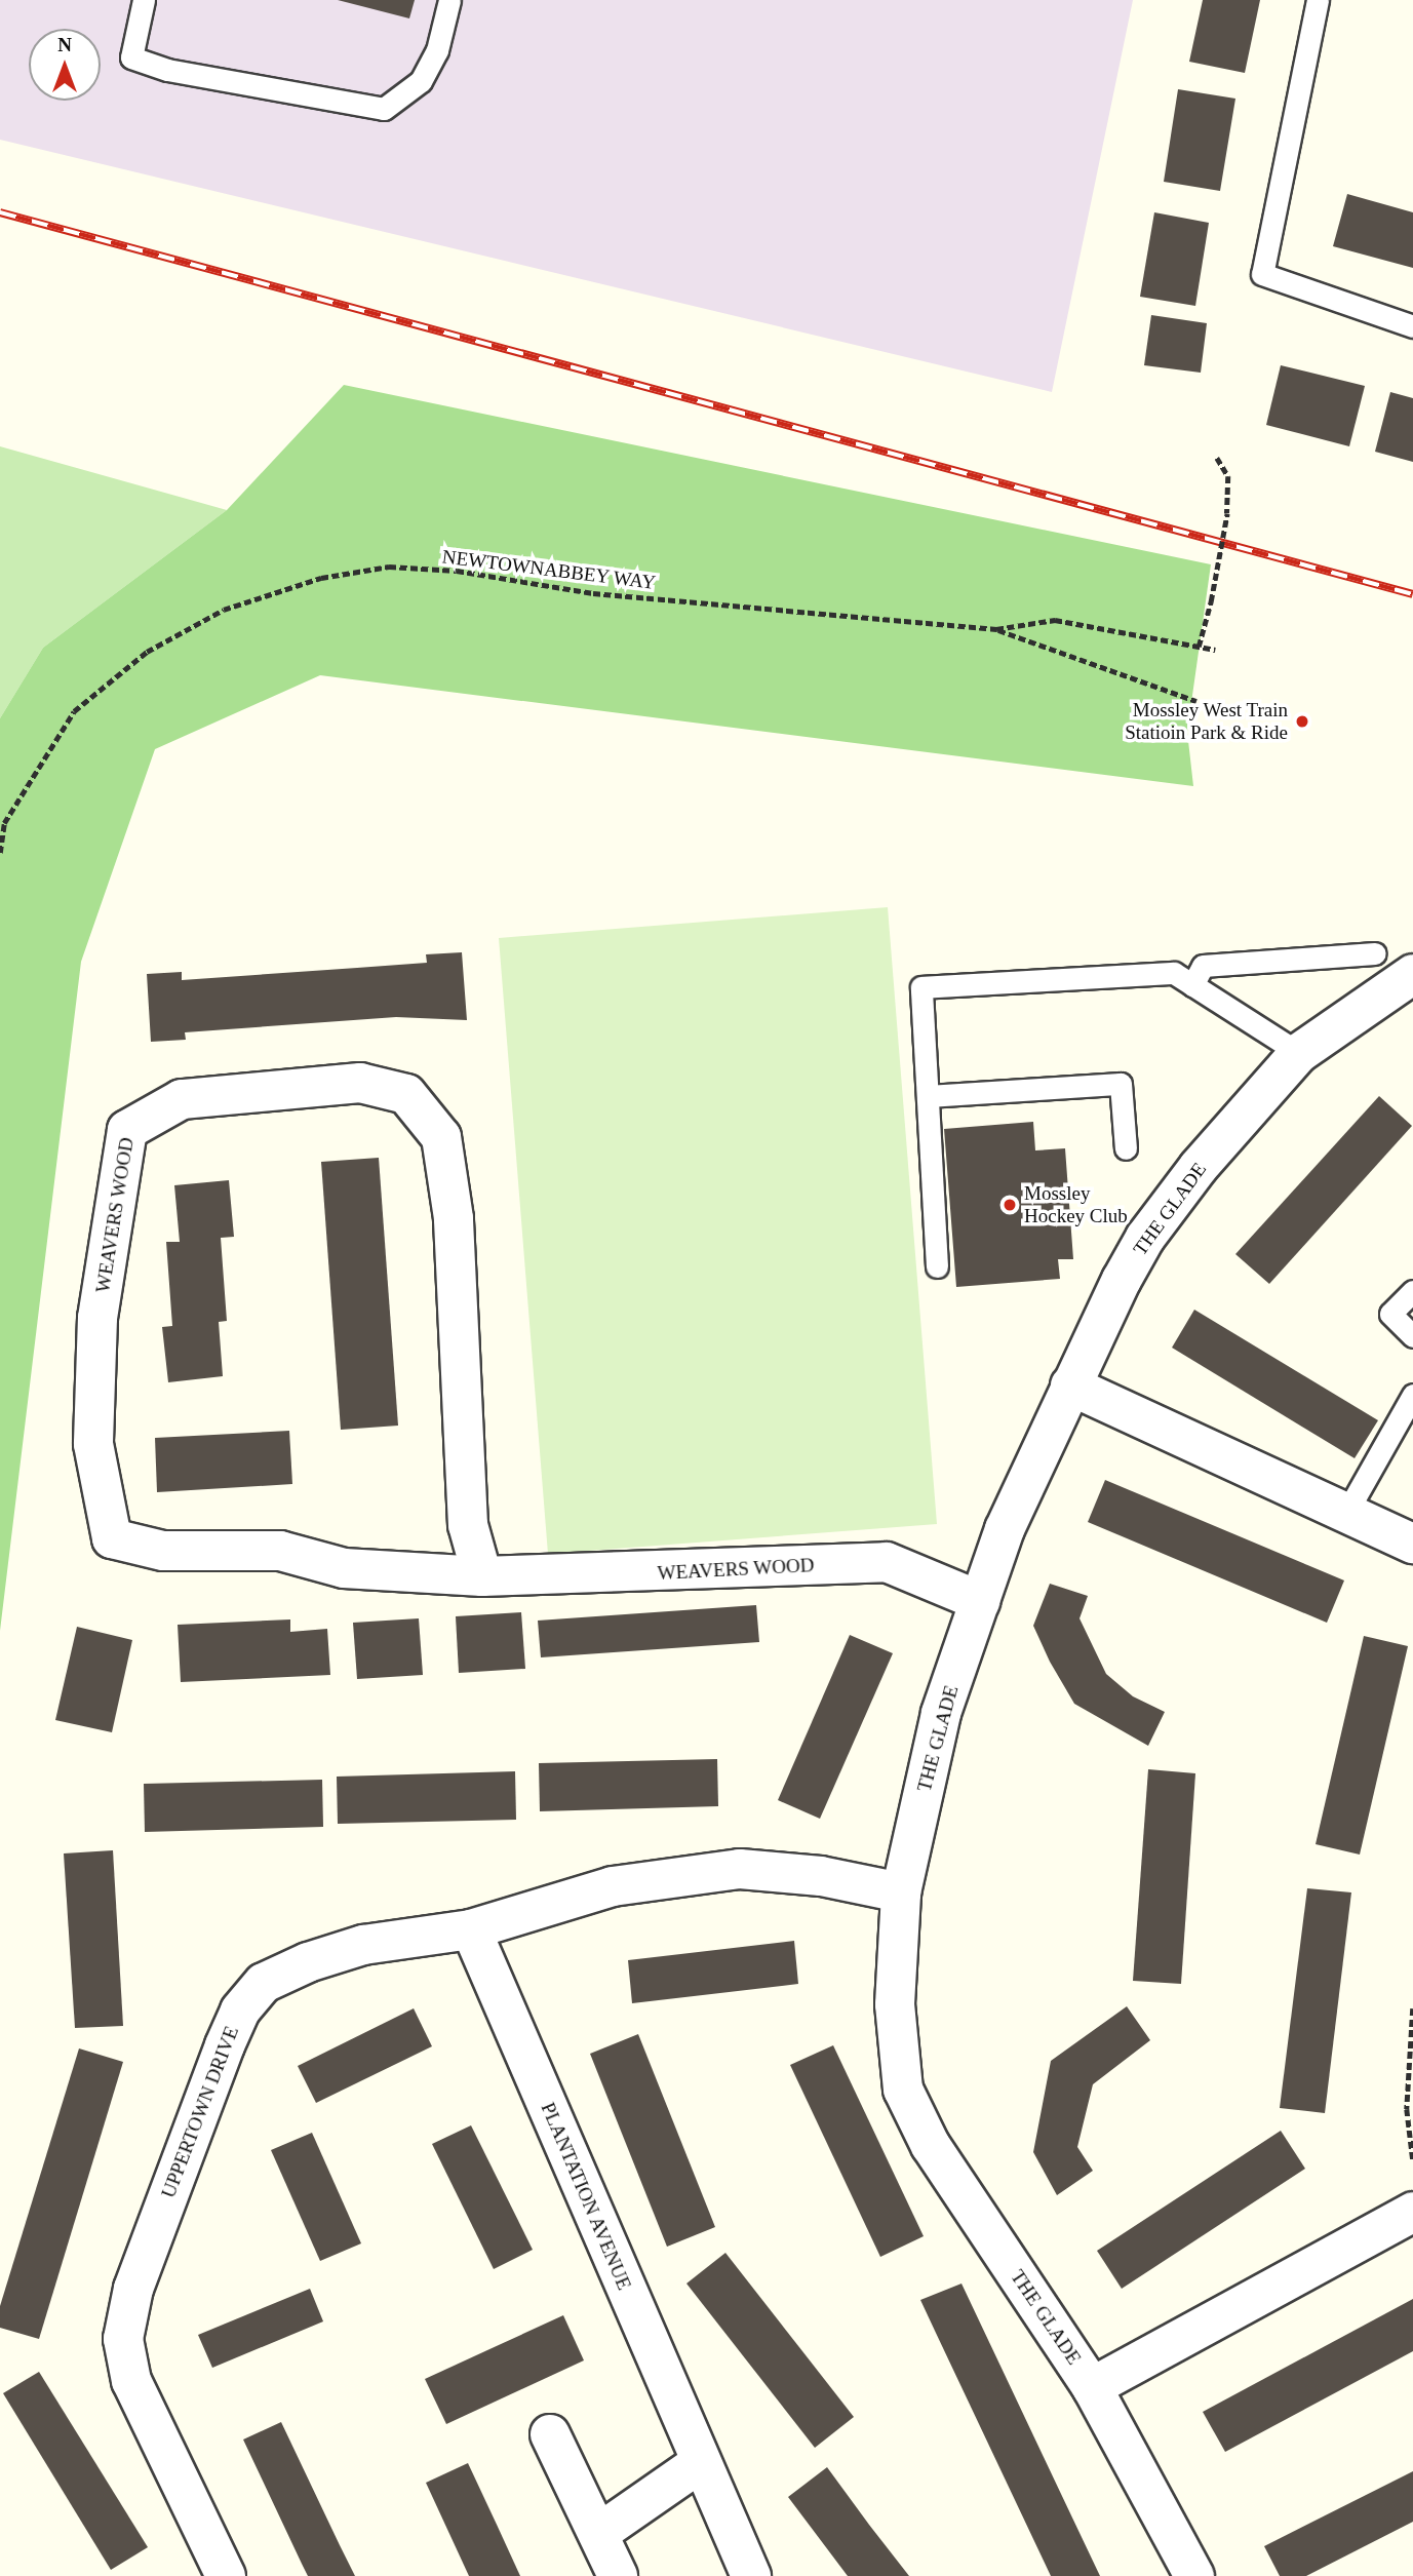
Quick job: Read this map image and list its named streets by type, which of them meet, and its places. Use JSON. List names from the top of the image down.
{
  "streets": {
    "street": [
      "THE GLADE",
      "WEAVERS WOOD",
      "UPPERTOWN DRIVE",
      "PLANTATION AVENUE"
    ],
    "path": ["NEWTOWNABBEY WAY"]
  },
  "crossings": [
    ["THE GLADE", "WEAVERS WOOD"],
    ["THE GLADE", "UPPERTOWN DRIVE"],
    ["UPPERTOWN DRIVE", "PLANTATION AVENUE"]
  ],
  "places": ["Mossley West Train Statioin Park & Ride", "Mossley Hockey Club"],
  "north": "top"
}
